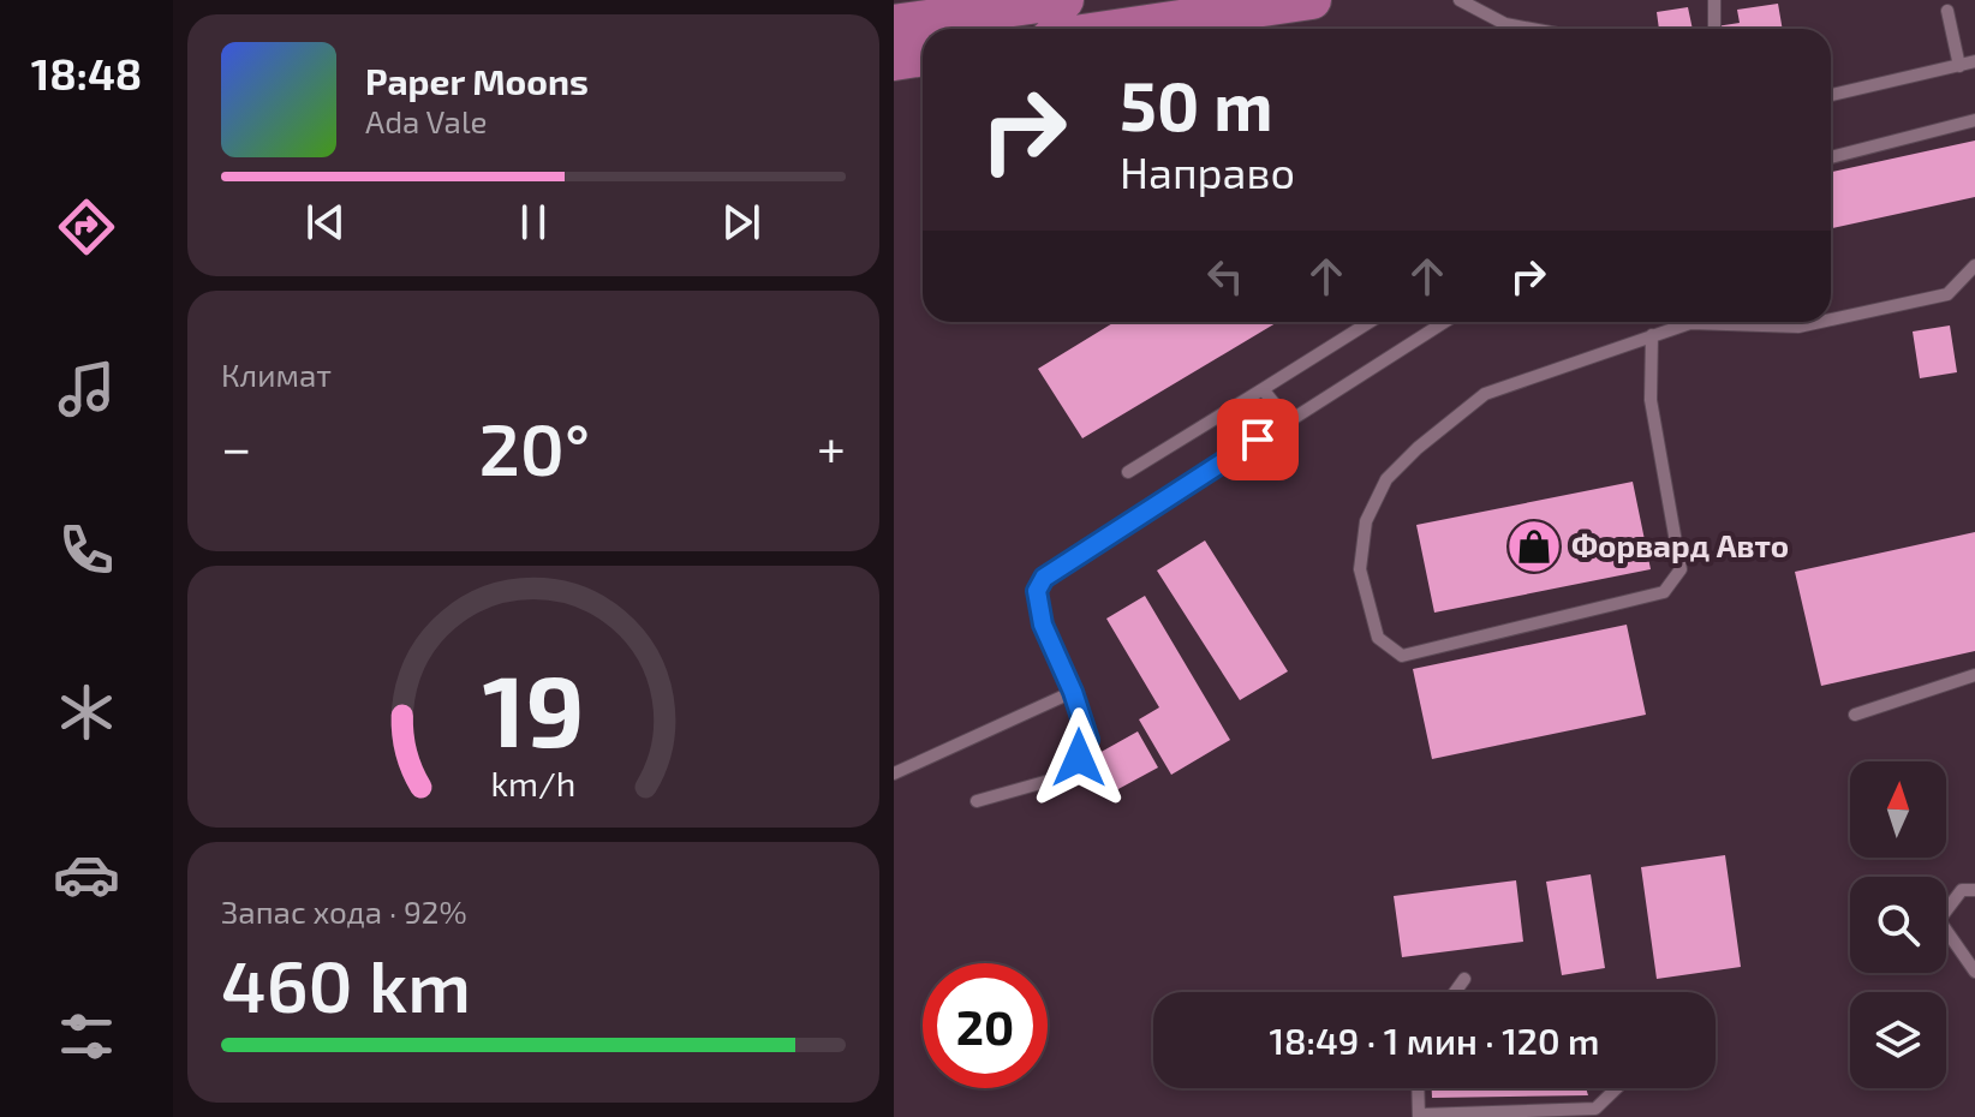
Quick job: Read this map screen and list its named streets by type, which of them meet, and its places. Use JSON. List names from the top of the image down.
{
  "places": {
    "shop": ["Форвард Авто"]
  },
  "north": "top",
  "page": {
    "tabs": "18:48",
    "turn": ["50 m", "Направо"],
    "song": ["Paper Moons", "Ada Vale"],
    "tile": [
      "Климат",
      ["Запас хода · 92%", "460 km"]
    ],
    "heat": ["−", "20°", "+"],
    "limit": "20",
    "trip": "18:49 · 1 мин · 120 m",
    "gauge": ["19", "km/h"]
  }
}
